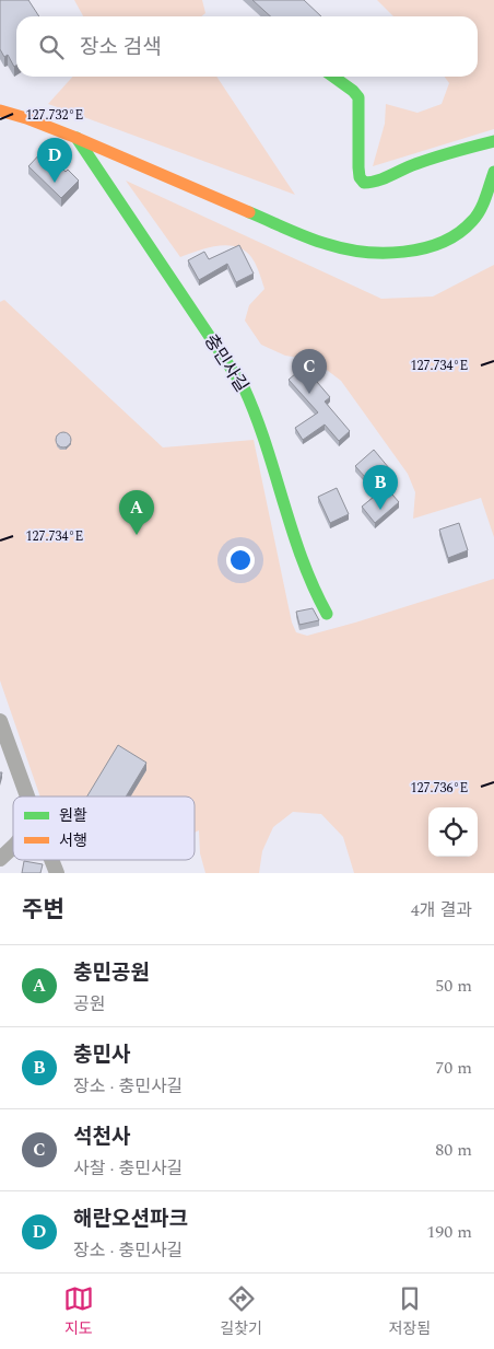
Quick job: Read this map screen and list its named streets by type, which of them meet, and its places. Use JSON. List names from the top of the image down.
{
  "streets": {
    "street": ["충민사길"]
  },
  "legend": ["원활", "서행"],
  "page": {
    "search": "장소 검색",
    "pins": [
      "D",
      "C",
      "B",
      "A"
    ],
    "heading": ["주변", "4개 결과"],
    "list": [
      {
        "mark": "A",
        "name": "충민공원",
        "note": "공원",
        "value": "50 m"
      },
      {
        "mark": "B",
        "name": "충민사",
        "note": "장소 · 충민사길",
        "value": "70 m"
      },
      {
        "mark": "C",
        "name": "석천사",
        "note": "사찰 · 충민사길",
        "value": "80 m"
      },
      {
        "mark": "D",
        "name": "해란오션파크",
        "note": "장소 · 충민사길",
        "value": "190 m"
      }
    ],
    "nav": ["지도", "길찾기", "저장됨"]
  },
  "coordinates": ["127.732°E", "127.734°E", "127.736°E"]
}
